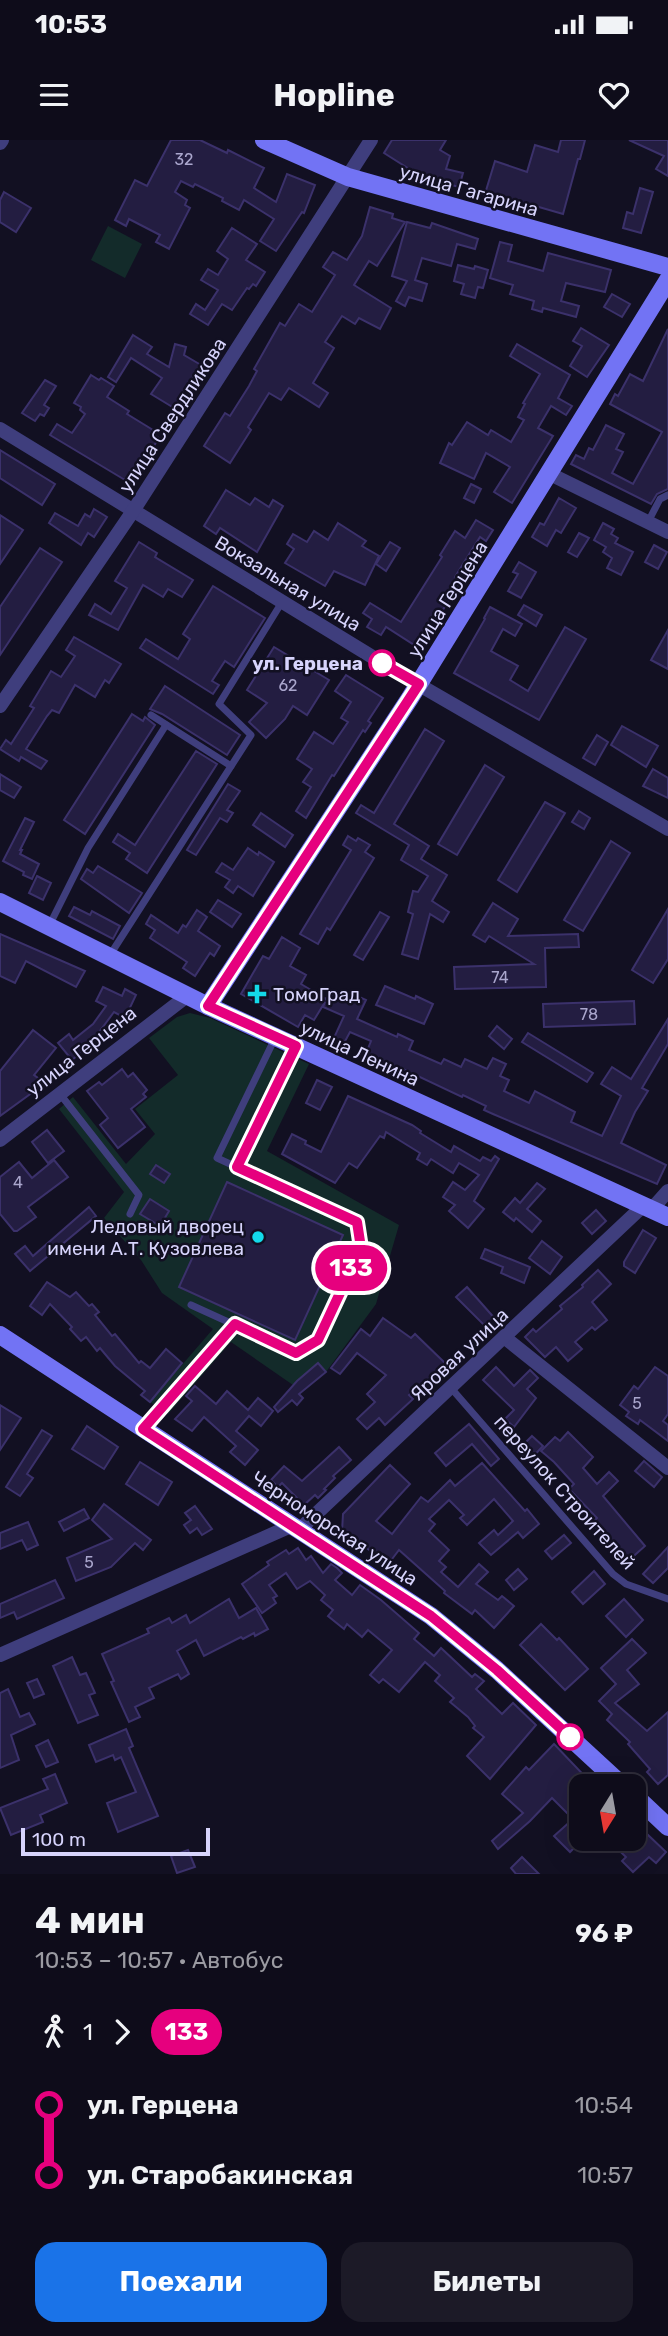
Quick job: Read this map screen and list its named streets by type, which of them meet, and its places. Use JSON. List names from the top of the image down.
{
  "streets": {
    "street": [
      "улица Гагарина",
      "улица Свердликова",
      "Вокзальная улица",
      "улица Герцена",
      "улица Ленина",
      "Яровая улица",
      "Черноморская улица"
    ],
    "lane": ["переулок Строителей"]
  },
  "crossings": [
    ["улица Гагарина", "улица Свердликова"],
    ["улица Свердликова", "Вокзальная улица"],
    ["Вокзальная улица", "улица Герцена"],
    ["улица Герцена", "улица Ленина"],
    ["улица Ленина", "Яровая улица"],
    ["Яровая улица", "переулок Строителей"],
    ["Яровая улица", "Черноморская улица"]
  ],
  "places": {
    "other": ["ул. Герцена", "Ледовый дворец имени А.Т. Кузовлева"],
    "health": ["ТомоГрад"]
  },
  "lines": ["bus line 133"],
  "house_numbers": [
    "32",
    "62",
    "74",
    "78",
    "4",
    "5",
    "5"
  ],
  "scale_bar": "100 m",
  "north": "bottom",
  "page": {
    "status": "10:53",
    "header": "Hopline",
    "on_map": "133",
    "scale": "100 m",
    "heading": ["4 мин", "10:53 – 10:57 · Автобус", "96 ₽"],
    "legs": ["1", "133"],
    "list": [
      {
        "name": "ул. Герцена",
        "value": "10:54"
      },
      {
        "name": "ул. Старобакинская",
        "value": "10:57"
      }
    ],
    "buttons": ["Поехали", "Билеты"]
  }
}
